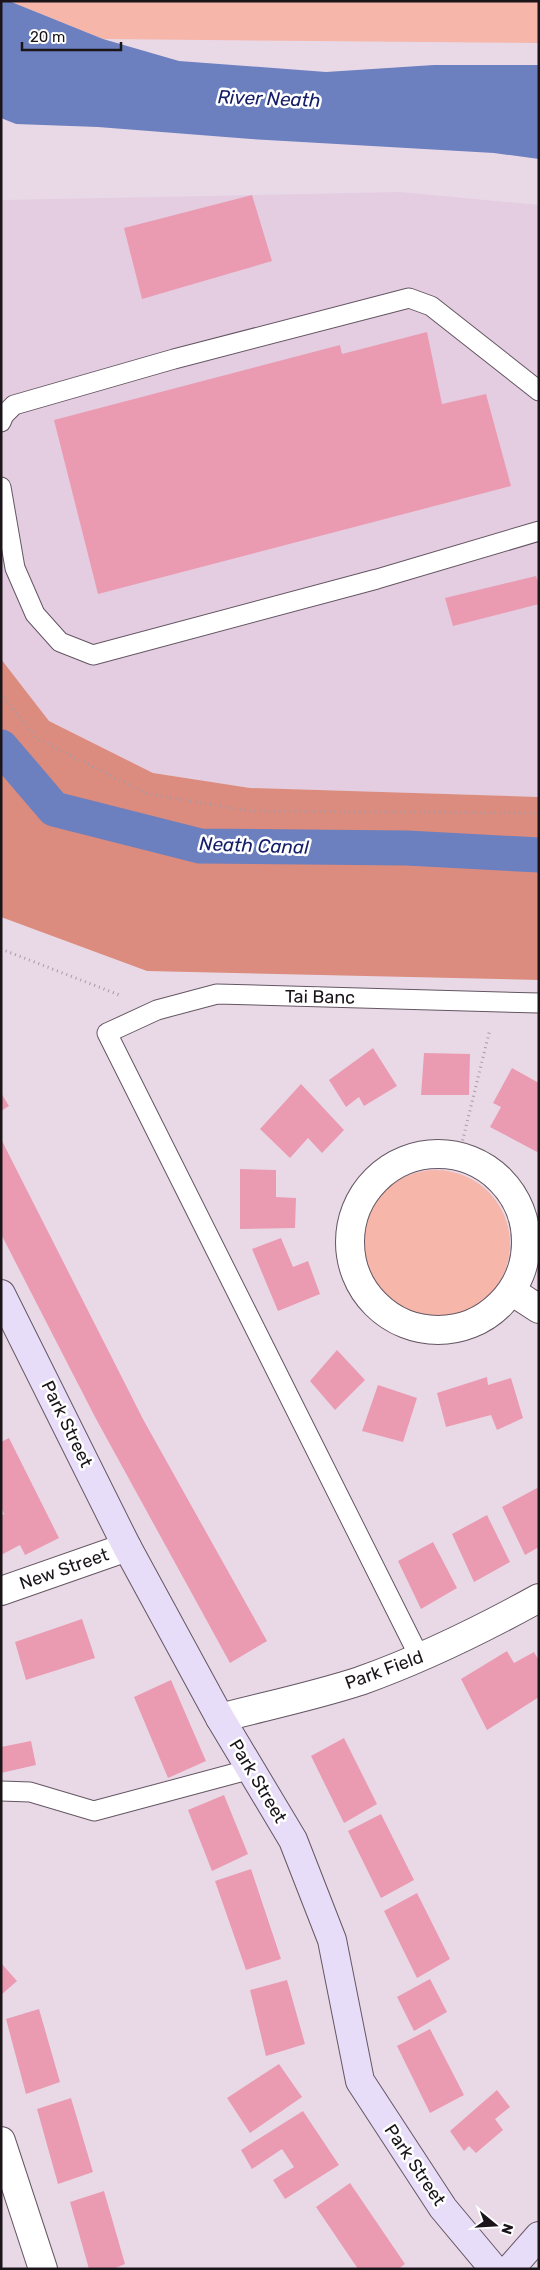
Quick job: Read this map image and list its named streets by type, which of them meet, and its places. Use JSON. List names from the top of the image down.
{
  "streets": {
    "main road": ["Park Street"],
    "street": ["New Street", "Park Field"],
    "lane": ["Tai Banc"]
  },
  "crossings": [
    ["Tai Banc", "Park Field"],
    ["Park Street", "New Street"],
    ["Park Street", "Park Field"]
  ],
  "water": ["River Neath", "Neath Canal"],
  "scale_bar": "20 m",
  "north": "right"
}
